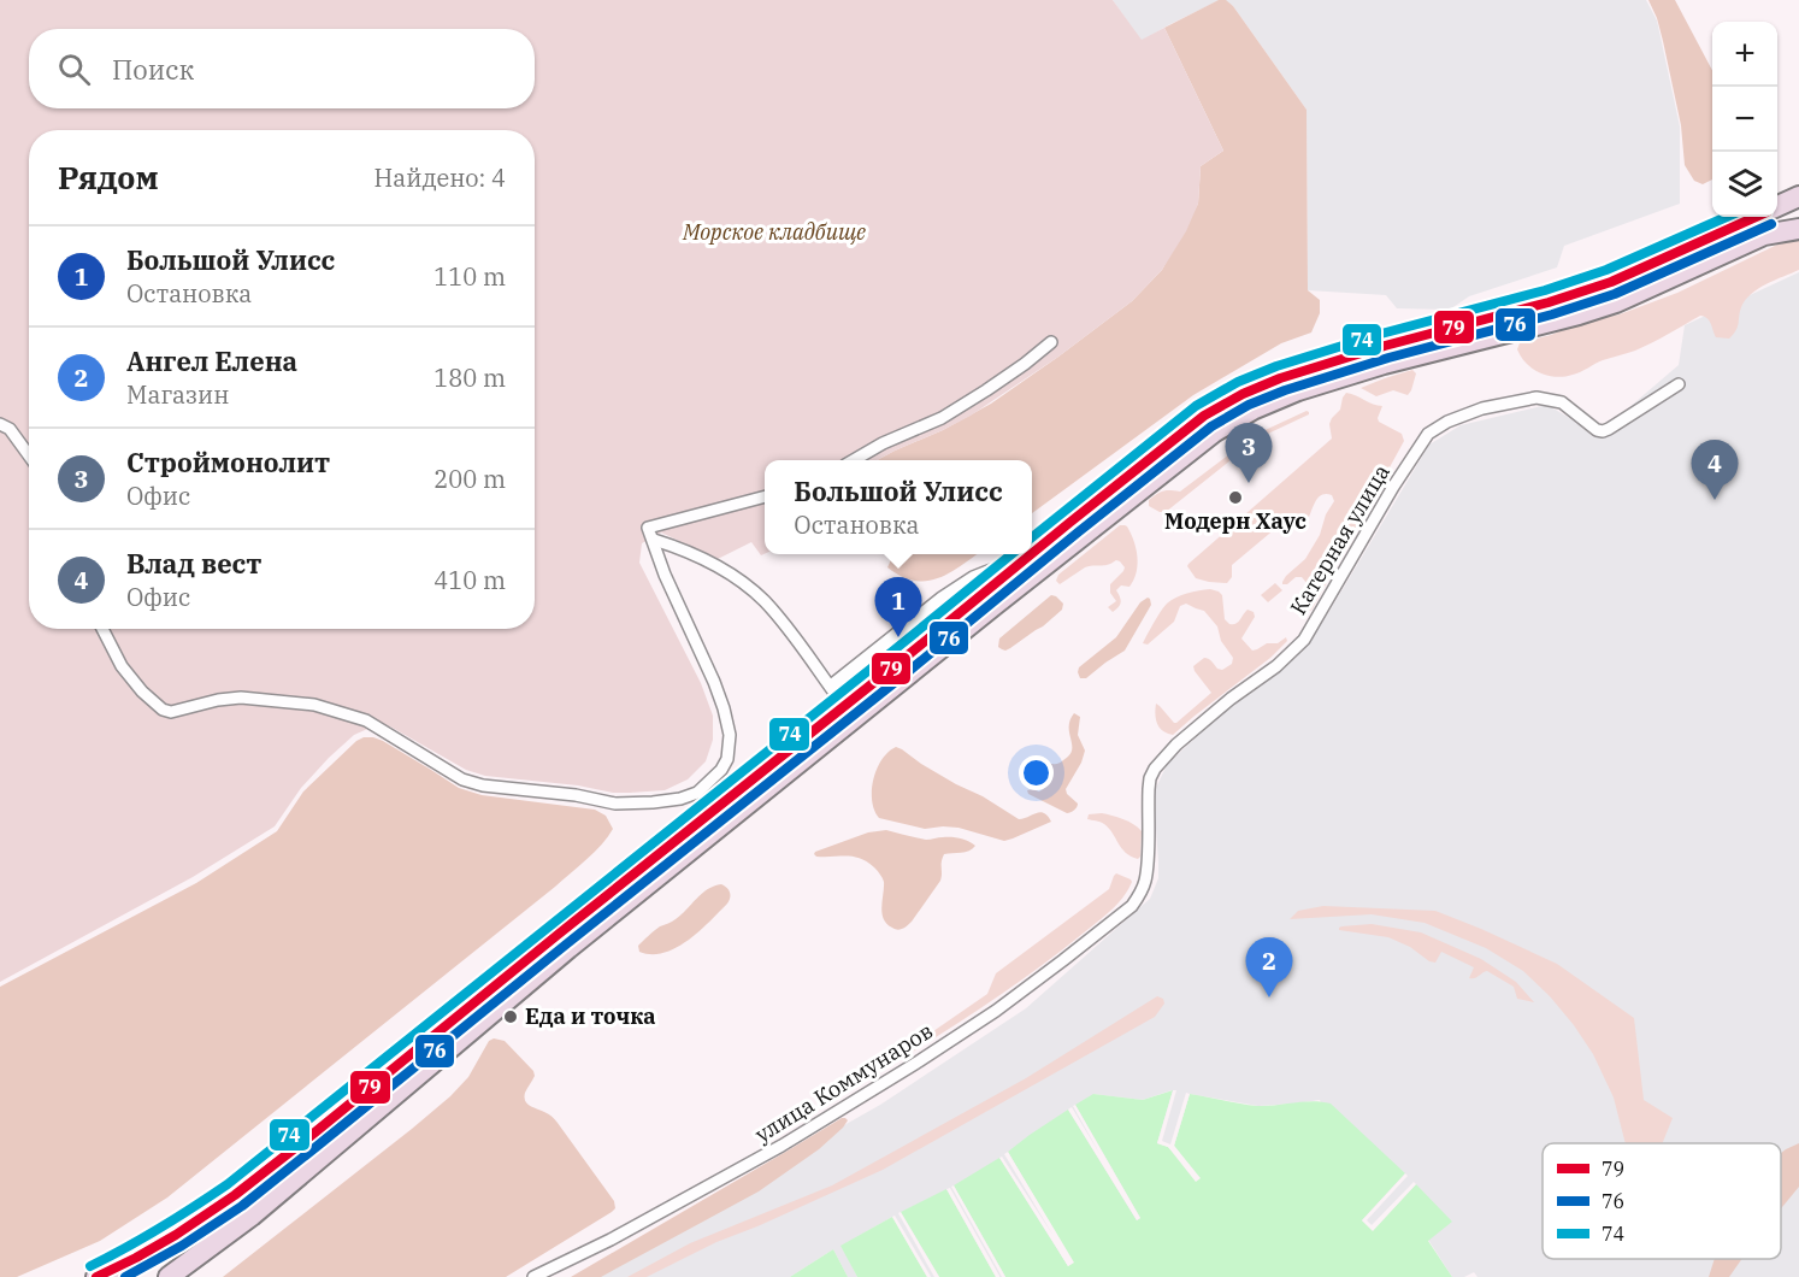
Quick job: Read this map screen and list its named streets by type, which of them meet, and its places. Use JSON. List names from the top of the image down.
{
  "streets": {
    "street": ["Катерная улица", "улица Коммунаров"]
  },
  "crossings": [
    ["Катерная улица", "улица Коммунаров"]
  ],
  "parks": ["Морское кладбище"],
  "places": ["Модерн Хаус", "Еда и точка"],
  "lines": ["transit line 79", "transit line 74", "transit line 76"],
  "legend": ["79", "76", "74"],
  "page": {
    "map_buttons": ["+", "−"],
    "search": "Поиск",
    "heading": ["Рядом", "Найдено: 4"],
    "list": [
      {
        "mark": "1",
        "name": "Большой Улисс",
        "note": "Остановка",
        "value": "110 m"
      },
      {
        "mark": "2",
        "name": "Ангел Елена",
        "note": "Магазин",
        "value": "180 m"
      },
      {
        "mark": "3",
        "name": "Строймонолит",
        "note": "Офис",
        "value": "200 m"
      },
      {
        "mark": "4",
        "name": "Влад вест",
        "note": "Офис",
        "value": "410 m"
      }
    ],
    "pins": [
      "3",
      "4",
      "1",
      "2"
    ],
    "popup": ["Большой Улисс", "Остановка"]
  }
}
